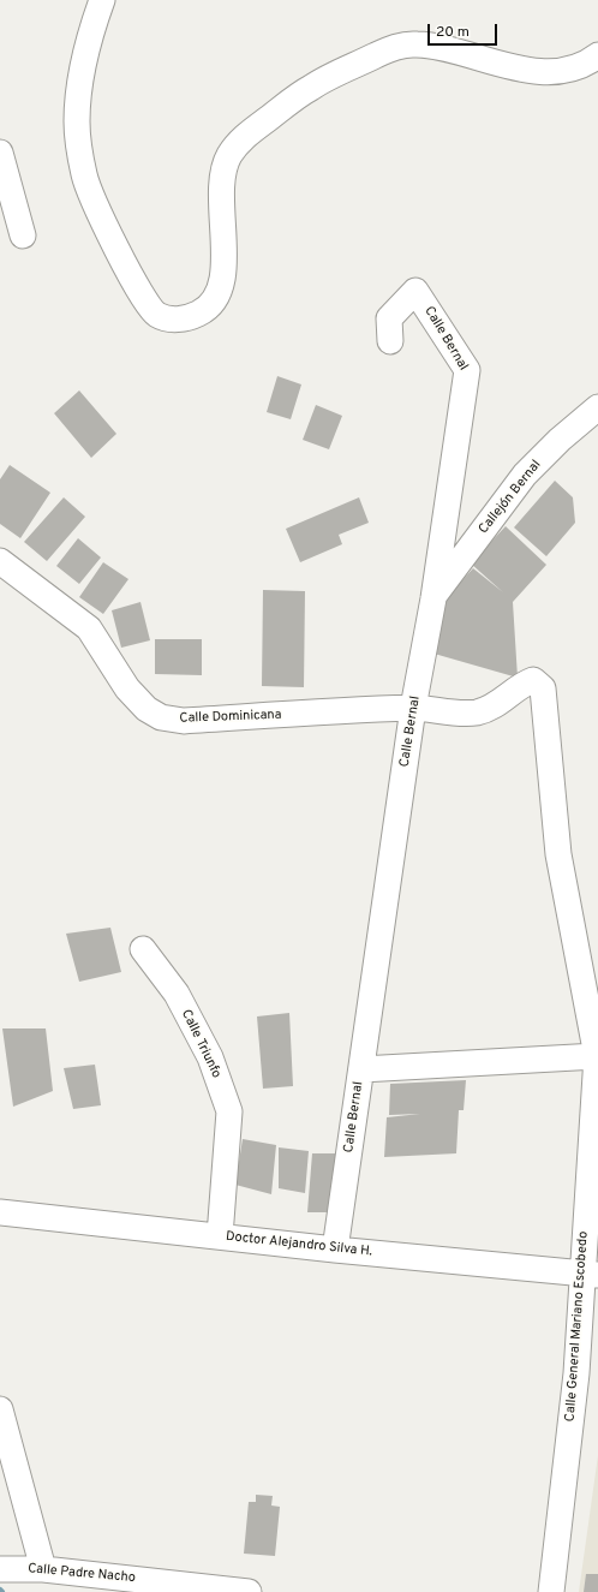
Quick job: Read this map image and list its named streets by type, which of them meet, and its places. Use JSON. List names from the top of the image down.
{
  "streets": {
    "street": [
      "Calle Bernal",
      "Callejón Bernal",
      "Calle Dominicana",
      "Calle Triunfo",
      "Doctor Alejandro Silva H.",
      "Calle General Mariano Escobedo",
      "Calle Padre Nacho"
    ]
  },
  "crossings": [
    ["Calle Bernal", "Callejón Bernal"],
    ["Calle Bernal", "Calle Dominicana"],
    ["Calle Bernal", "Doctor Alejandro Silva H."],
    ["Calle Bernal", "Calle General Mariano Escobedo"],
    ["Calle Dominicana", "Calle General Mariano Escobedo"],
    ["Calle Triunfo", "Doctor Alejandro Silva H."],
    ["Doctor Alejandro Silva H.", "Calle General Mariano Escobedo"]
  ],
  "scale_bar": "20 m"
}
